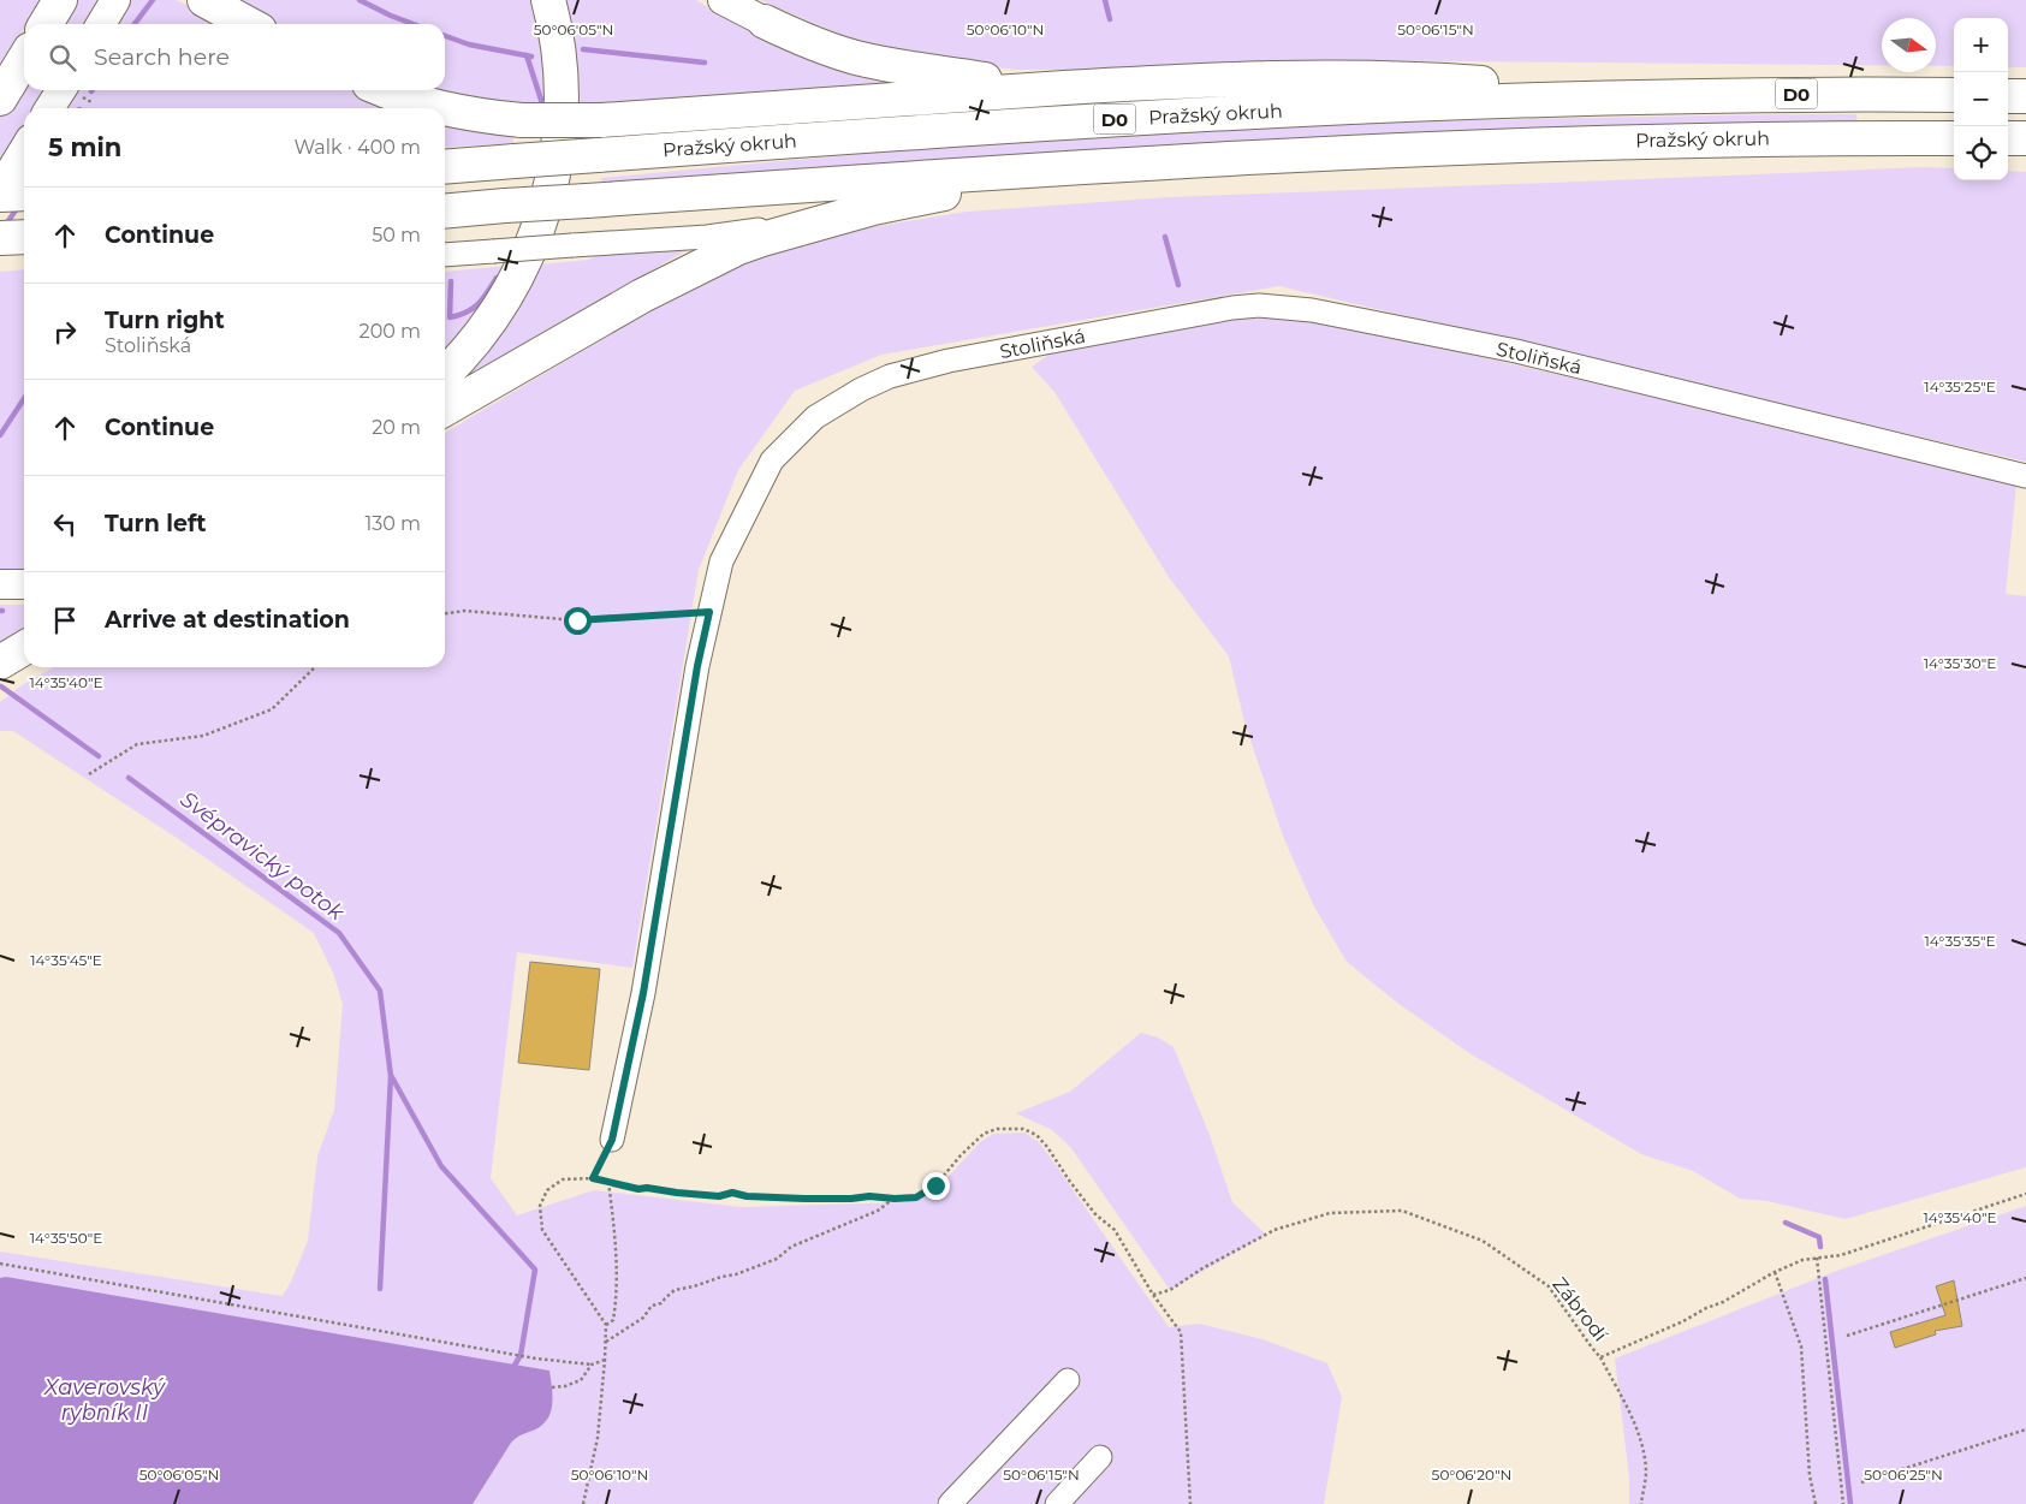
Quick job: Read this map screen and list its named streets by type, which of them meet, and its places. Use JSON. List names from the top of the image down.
{
  "streets": {
    "highway": ["D0", "Pražský okruh"],
    "lane": ["Stoliňská"],
    "path": ["Zábrodí"]
  },
  "water": ["Svépravický potok", "Xaverovský rybník II"],
  "north": "right",
  "page": {
    "map_buttons": ["+", "−"],
    "search": "Search here",
    "heading": ["5 min", "Walk · 400 m"],
    "list": [
      ["Continue", "50 m"],
      ["Turn right", "Stoliňská", "200 m"],
      ["Continue", "20 m"],
      ["Turn left", "130 m"],
      "Arrive at destination"
    ]
  },
  "coordinates": [
    "50°06'05\"N",
    "50°06'10\"N",
    "50°06'15\"N",
    "14°35'25\"E",
    "14°35'30\"E",
    "14°35'40\"E",
    "14°35'35\"E",
    "14°35'45\"E",
    "14°35'50\"E",
    "50°06'20\"N",
    "50°06'25\"N"
  ]
}
